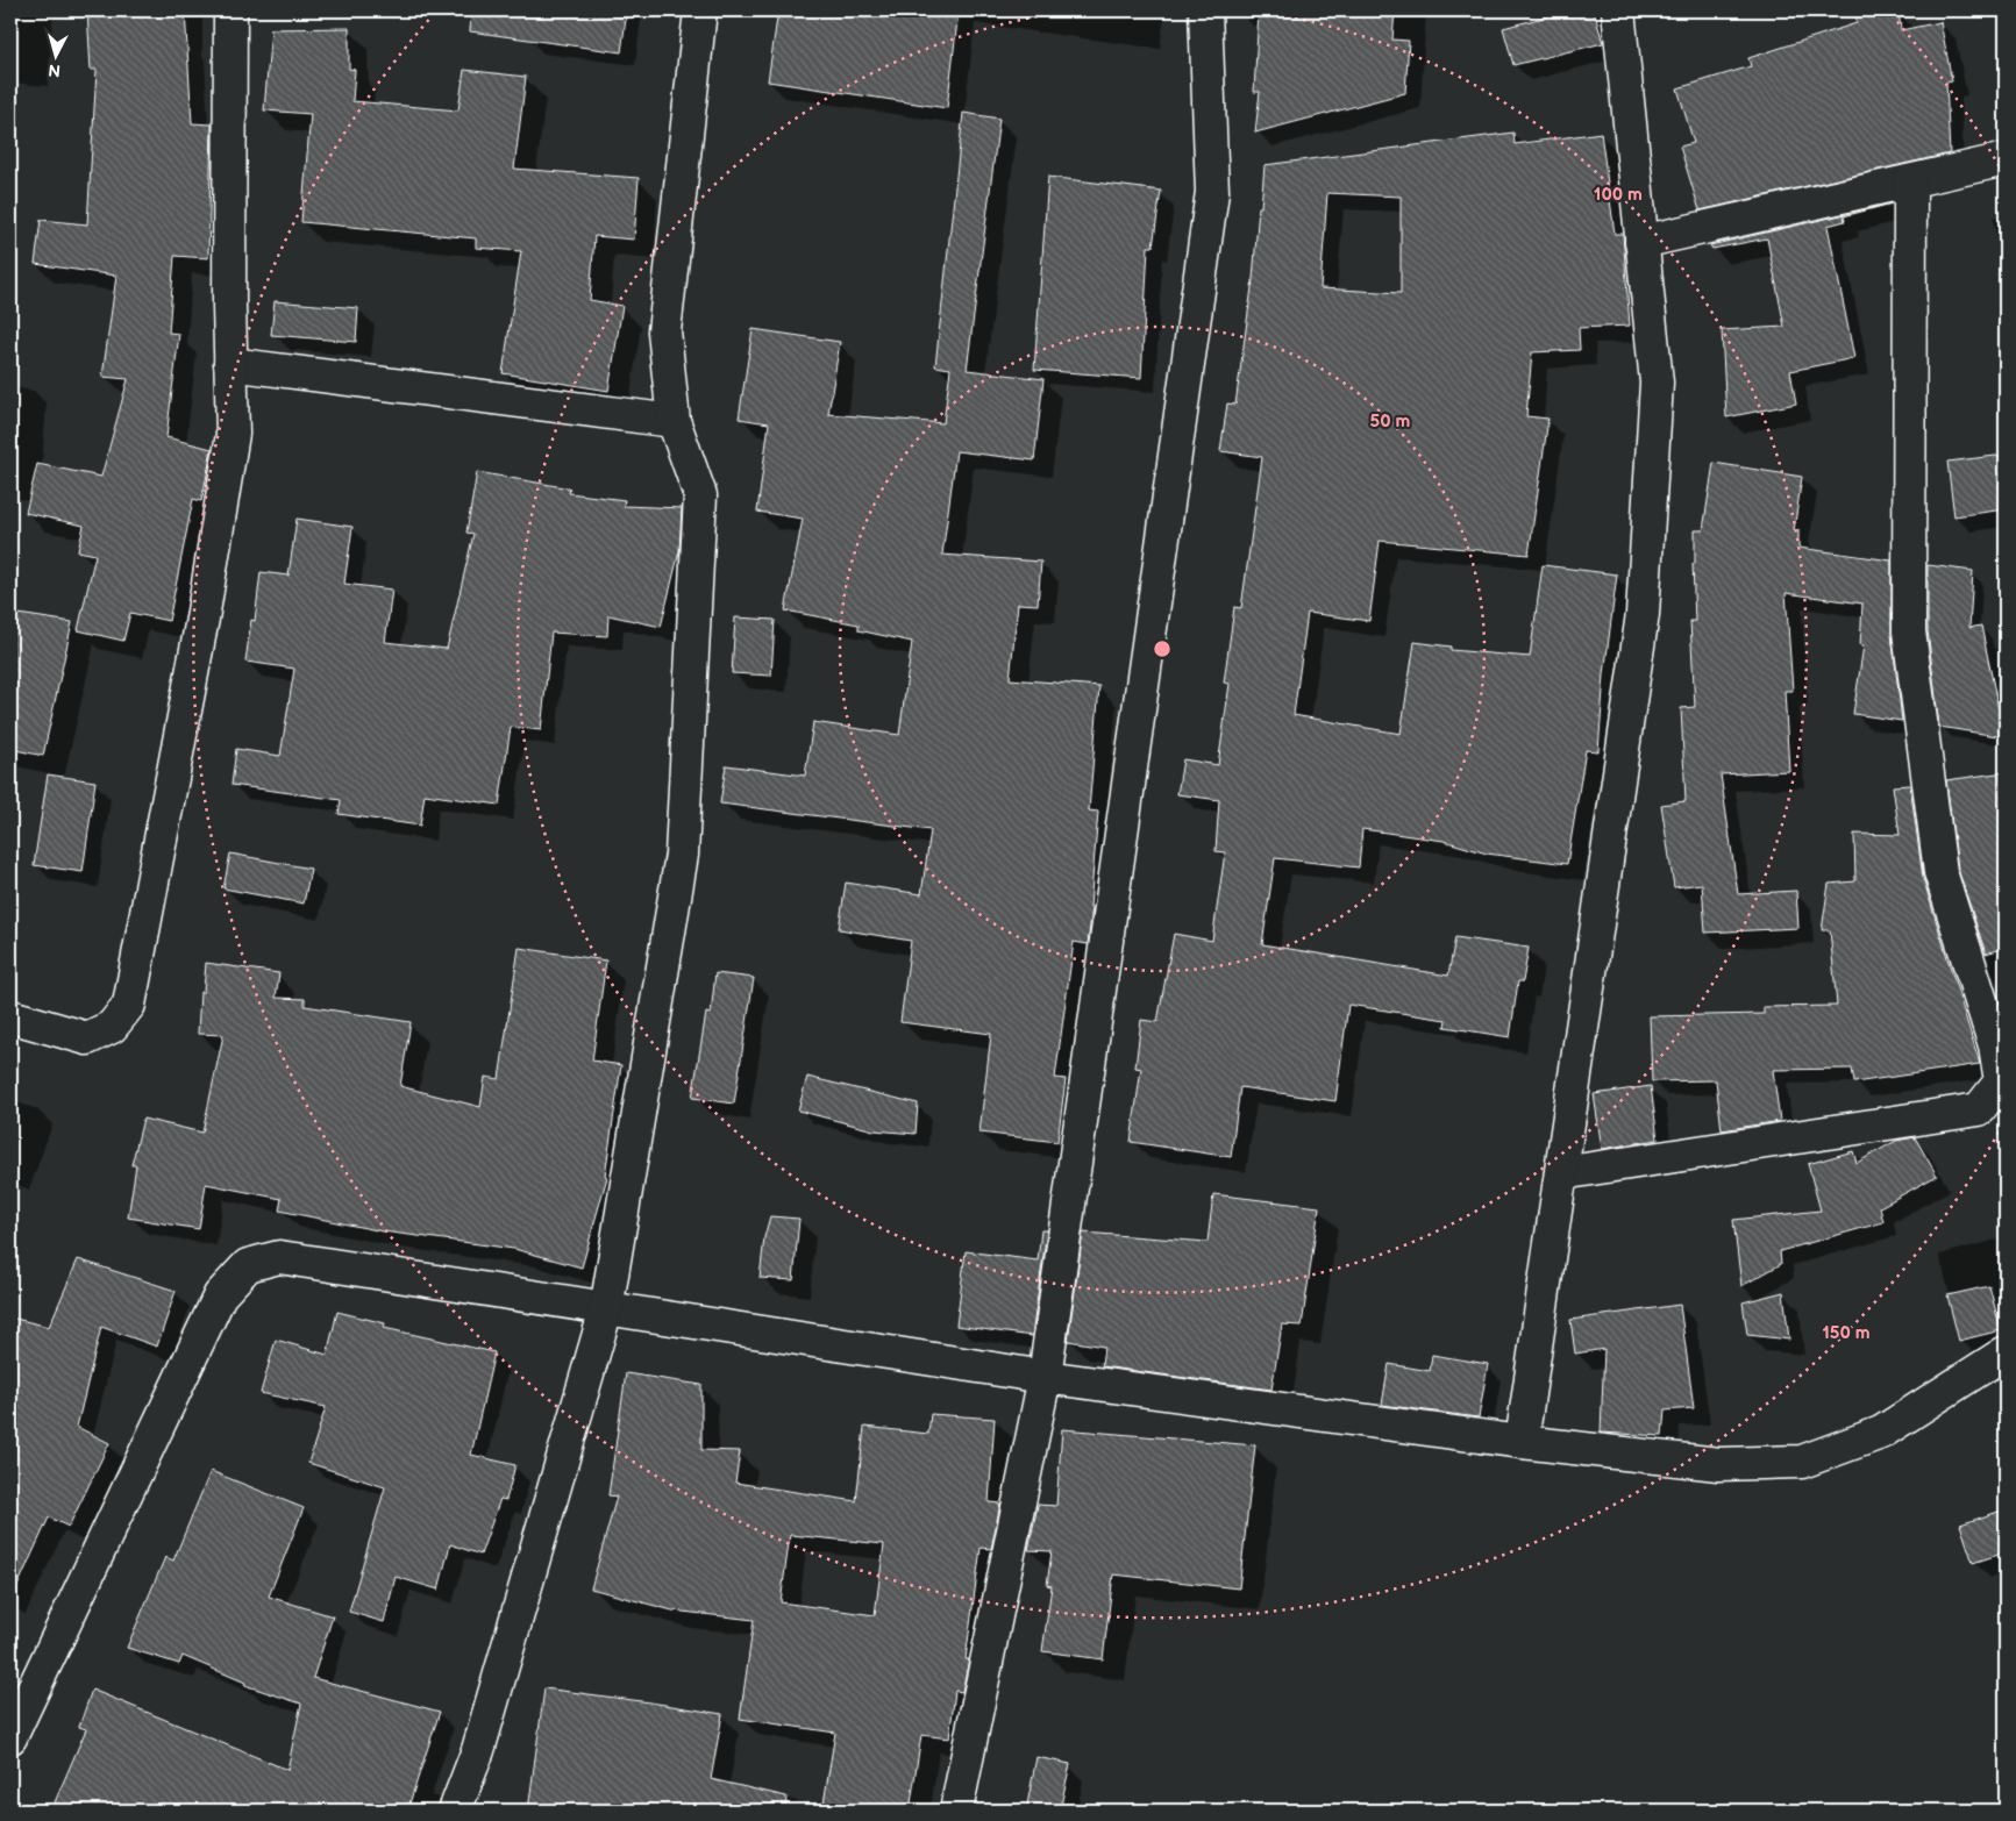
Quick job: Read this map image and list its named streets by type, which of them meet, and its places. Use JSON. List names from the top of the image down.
{
  "north": "bottom",
  "rings": ["100 m", "50 m", "150 m"]
}
